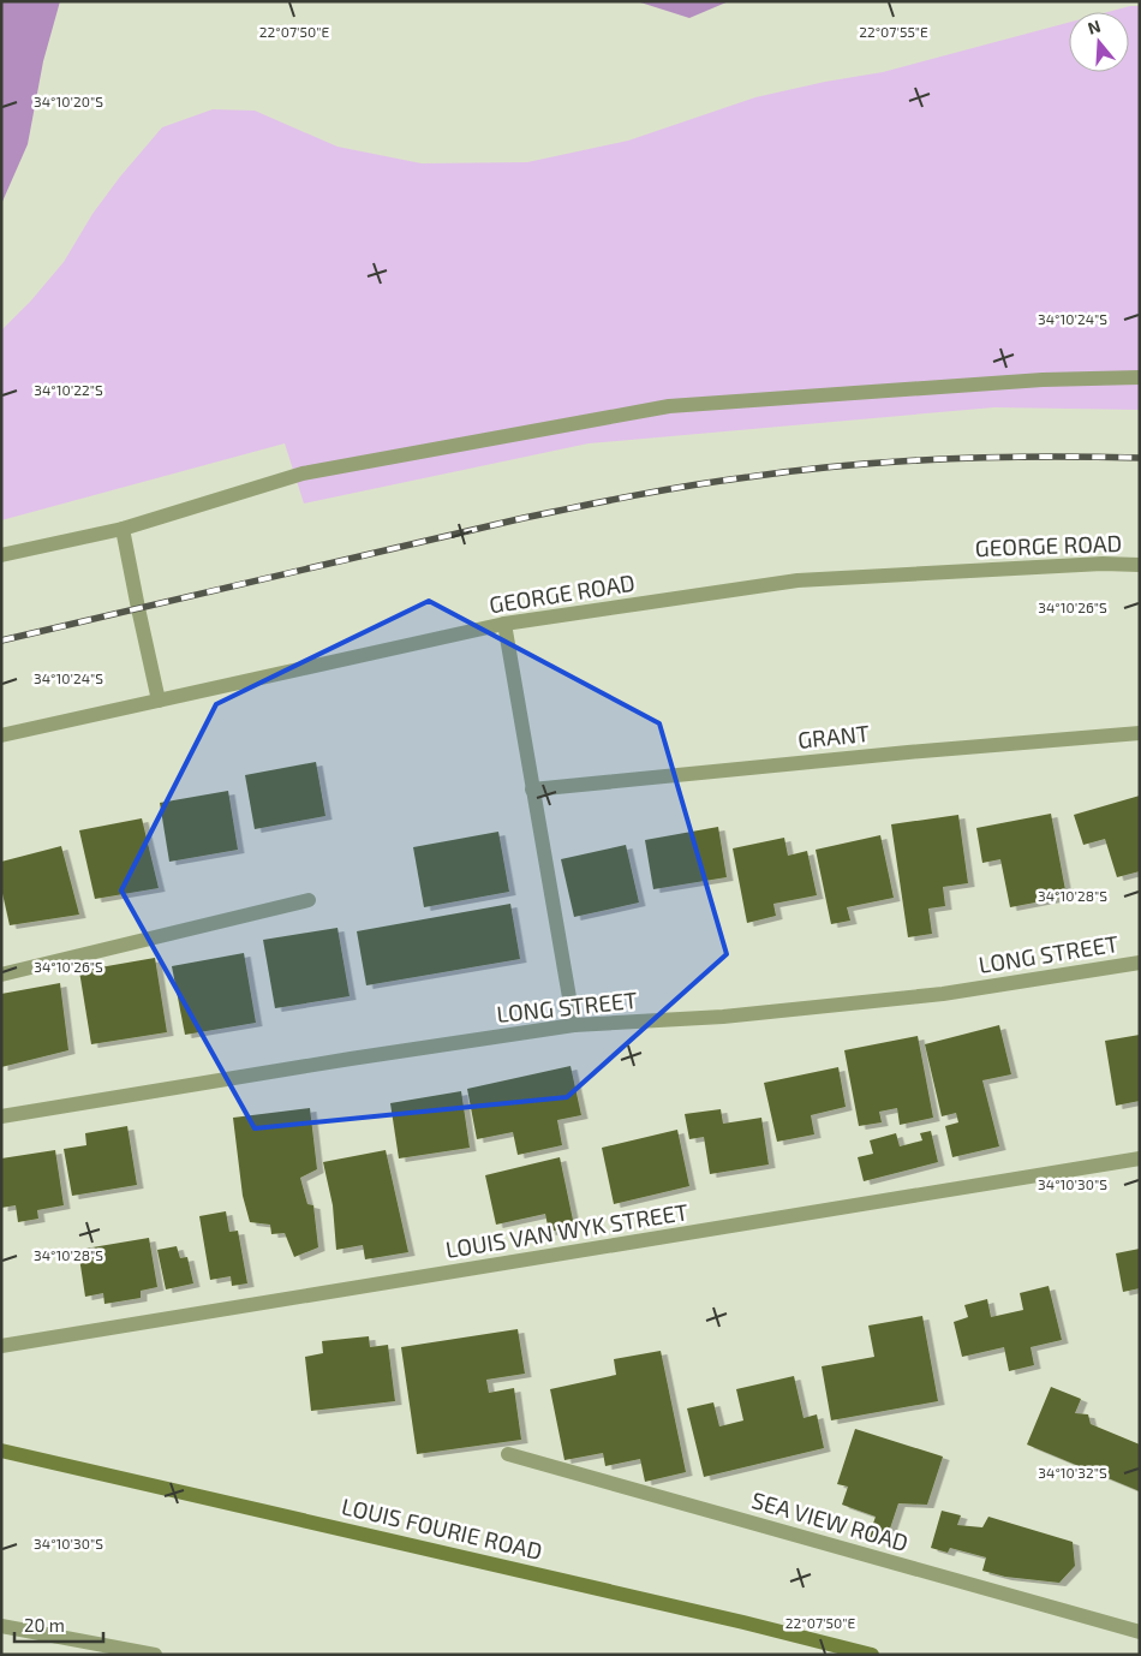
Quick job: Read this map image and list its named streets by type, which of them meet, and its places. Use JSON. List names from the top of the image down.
{
  "streets": {
    "main road": ["LOUIS FOURIE ROAD"],
    "street": [
      "GEORGE ROAD",
      "GRANT",
      "LONG STREET",
      "LOUIS VAN WYK STREET",
      "SEA VIEW ROAD"
    ]
  },
  "scale_bar": "20 m",
  "north": "top",
  "coordinates": [
    "22°07'50\"E",
    "22°07'55\"E",
    "34°10'20\"S",
    "34°10'24\"S",
    "34°10'22\"S",
    "34°10'26\"S",
    "34°10'28\"S",
    "34°10'30\"S",
    "34°10'32\"S"
  ]
}
